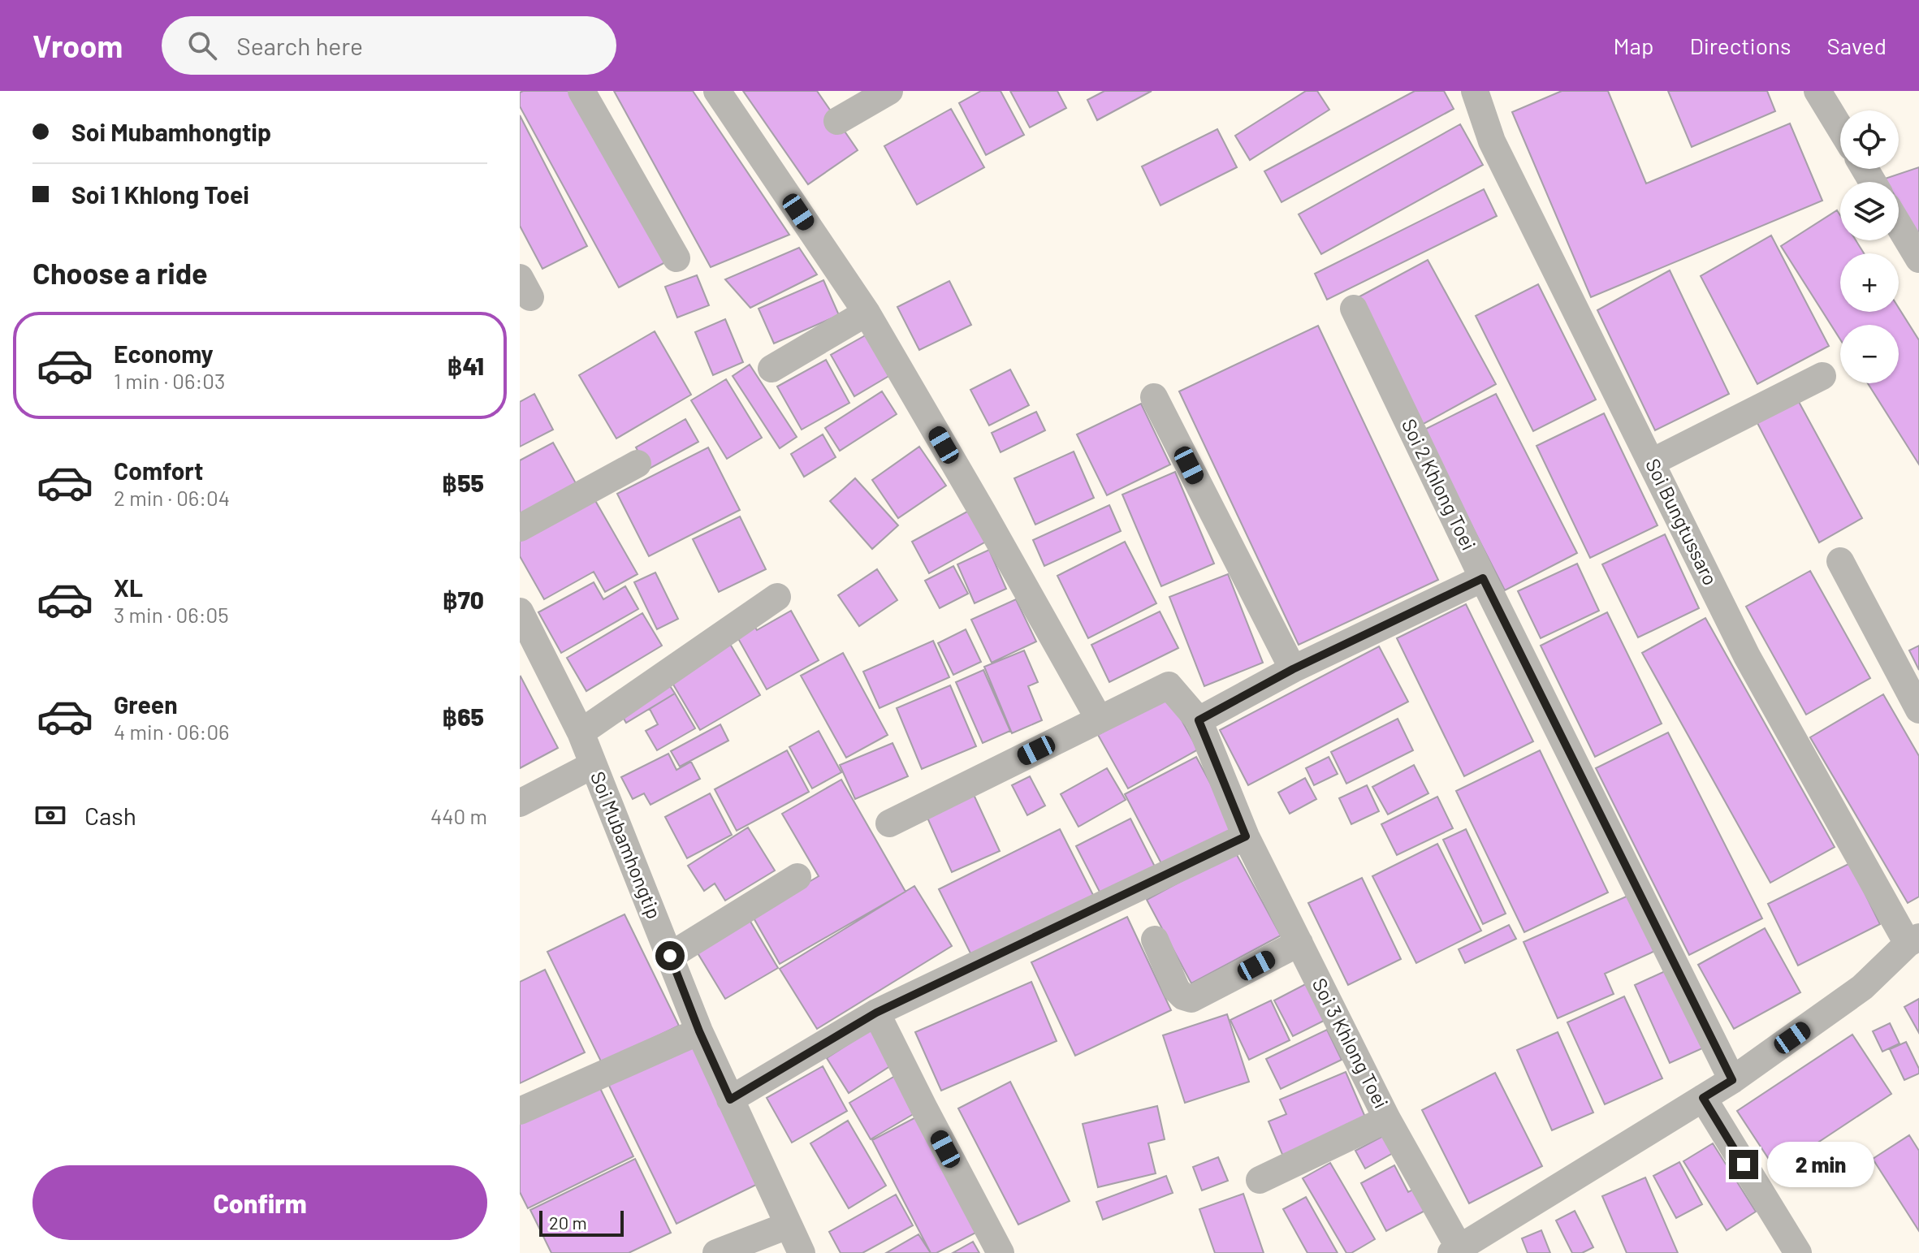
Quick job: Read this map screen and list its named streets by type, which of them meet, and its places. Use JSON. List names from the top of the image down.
{
  "streets": {
    "street": [
      "Soi 2 Khlong Toei",
      "Soi Bungtussaro",
      "Soi Mubamhongtip",
      "Soi 3 Khlong Toei"
    ]
  },
  "scale_bar": "20 m",
  "page": {
    "header": "Vroom",
    "search": "Search here",
    "nav": ["Map", "Directions", "Saved"],
    "banner": ["Soi Mubamhongtip", "Soi 1 Khlong Toei"],
    "map_buttons": ["+", "−"],
    "heading": "Choose a ride",
    "list": [
      {
        "name": "Economy",
        "note": "1 min · 06:03",
        "value": "฿41"
      },
      {
        "name": "Comfort",
        "note": "2 min · 06:04",
        "value": "฿55"
      },
      {
        "name": "XL",
        "note": "3 min · 06:05",
        "value": "฿70"
      },
      {
        "name": "Green",
        "note": "4 min · 06:06",
        "value": "฿65"
      }
    ],
    "pay": ["Cash", "440 m"],
    "bubble": "2 min",
    "buttons": "Confirm",
    "scale": "20 m"
  }
}
